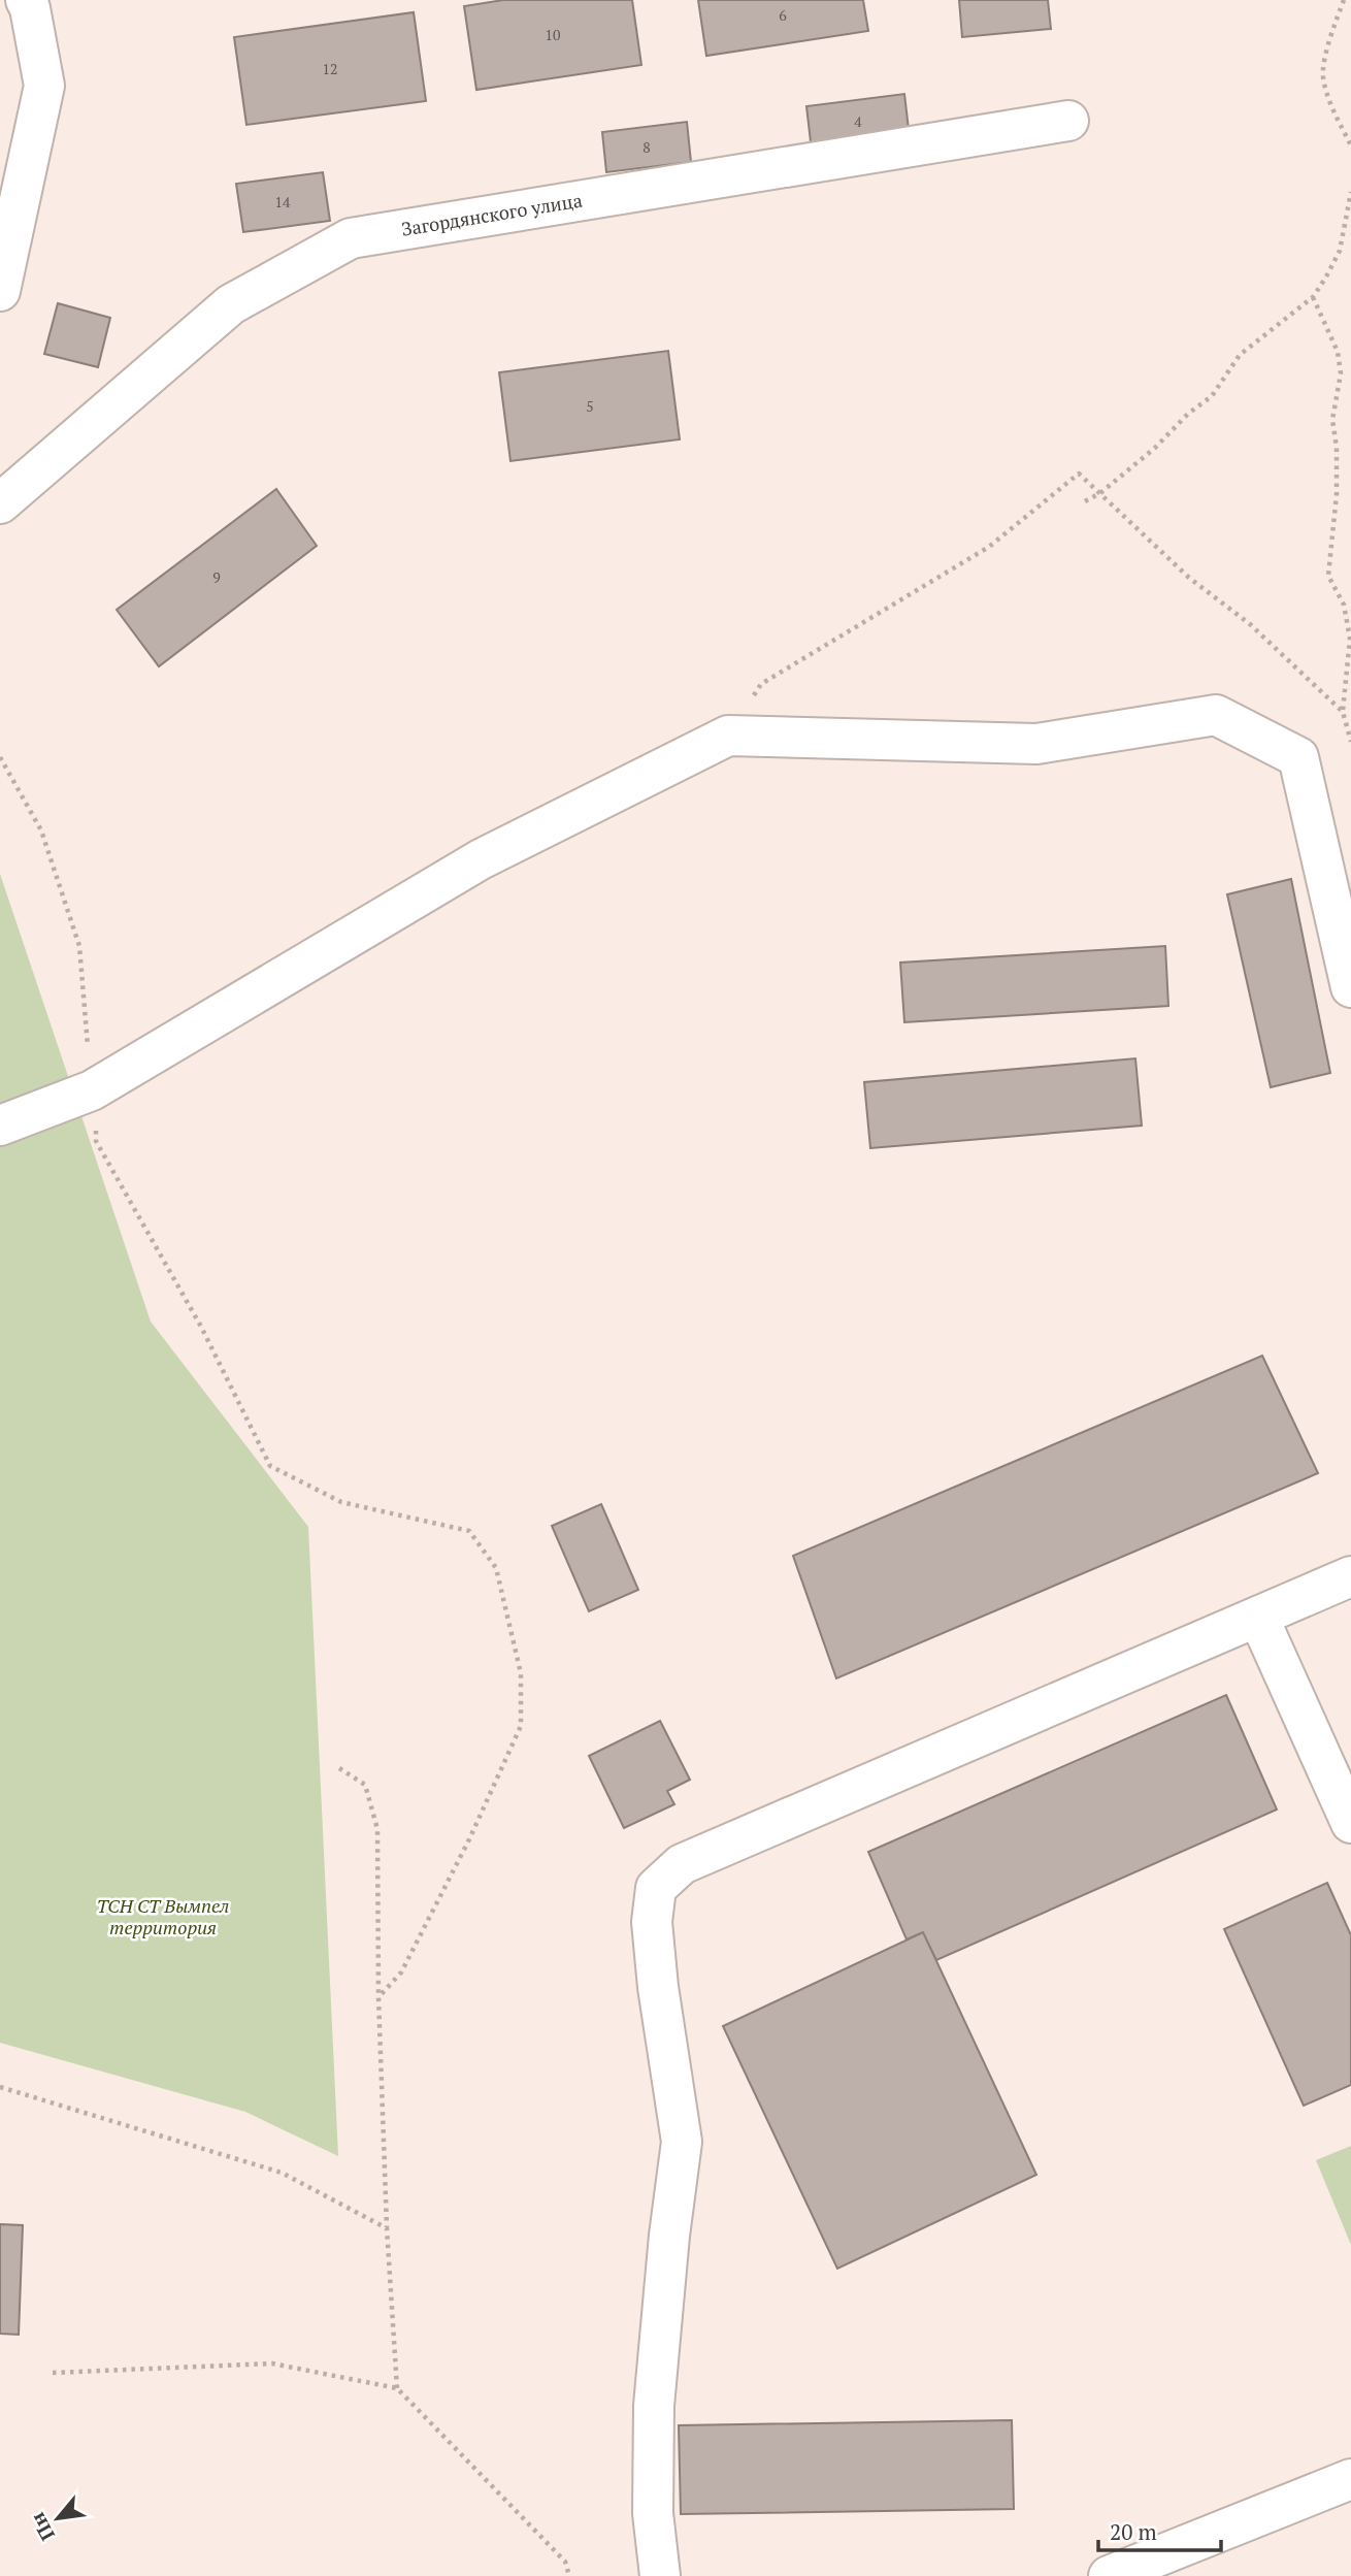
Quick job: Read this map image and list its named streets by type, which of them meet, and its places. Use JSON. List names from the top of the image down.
{
  "streets": {
    "street": ["Загордянского улица"]
  },
  "parks": ["ТСН СТ Вымпел территория"],
  "house_numbers": [
    "6",
    "10",
    "12",
    "4",
    "8",
    "14",
    "5",
    "9"
  ],
  "scale_bar": "20 m",
  "north": "bottom left"
}
